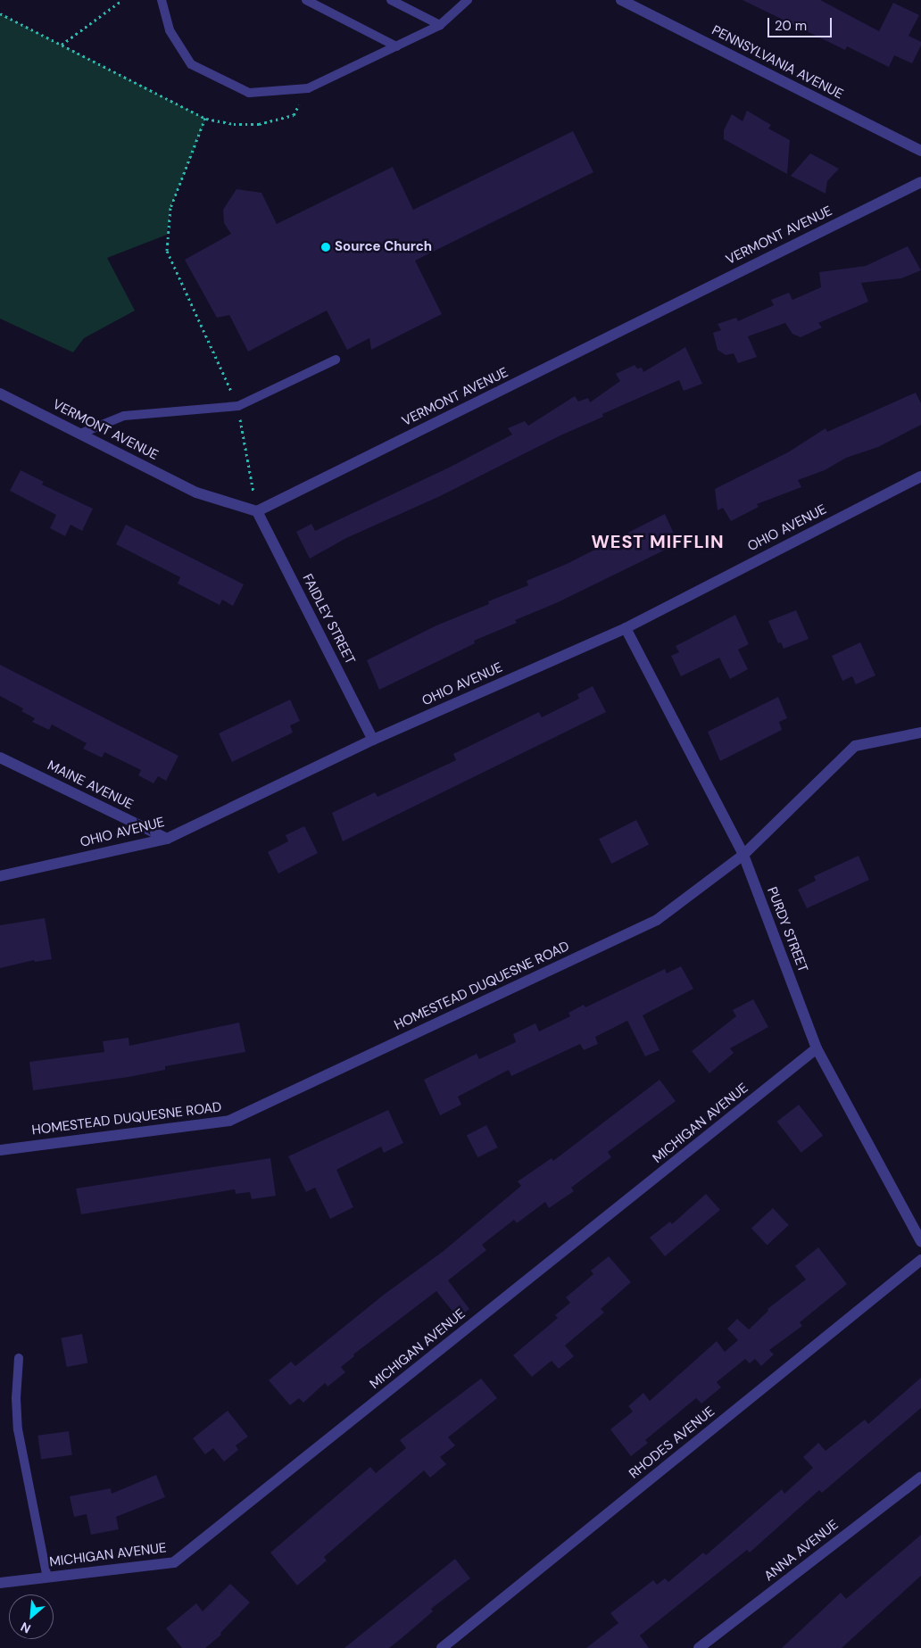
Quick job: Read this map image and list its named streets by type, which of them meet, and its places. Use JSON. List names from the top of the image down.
{
  "streets": {
    "street": [
      "PENNSYLVANIA AVENUE",
      "VERMONT AVENUE",
      "OHIO AVENUE",
      "FAIDLEY STREET",
      "MAINE AVENUE",
      "PURDY STREET",
      "HOMESTEAD DUQUESNE ROAD",
      "MICHIGAN AVENUE",
      "RHODES AVENUE",
      "ANNA AVENUE"
    ]
  },
  "crossings": [
    ["VERMONT AVENUE", "FAIDLEY STREET"],
    ["OHIO AVENUE", "FAIDLEY STREET"],
    ["OHIO AVENUE", "MAINE AVENUE"],
    ["OHIO AVENUE", "PURDY STREET"],
    ["PURDY STREET", "HOMESTEAD DUQUESNE ROAD"],
    ["PURDY STREET", "MICHIGAN AVENUE"]
  ],
  "districts": ["WEST MIFFLIN"],
  "places": ["Source Church"],
  "scale_bar": "20 m",
  "north": "bottom left"
}
